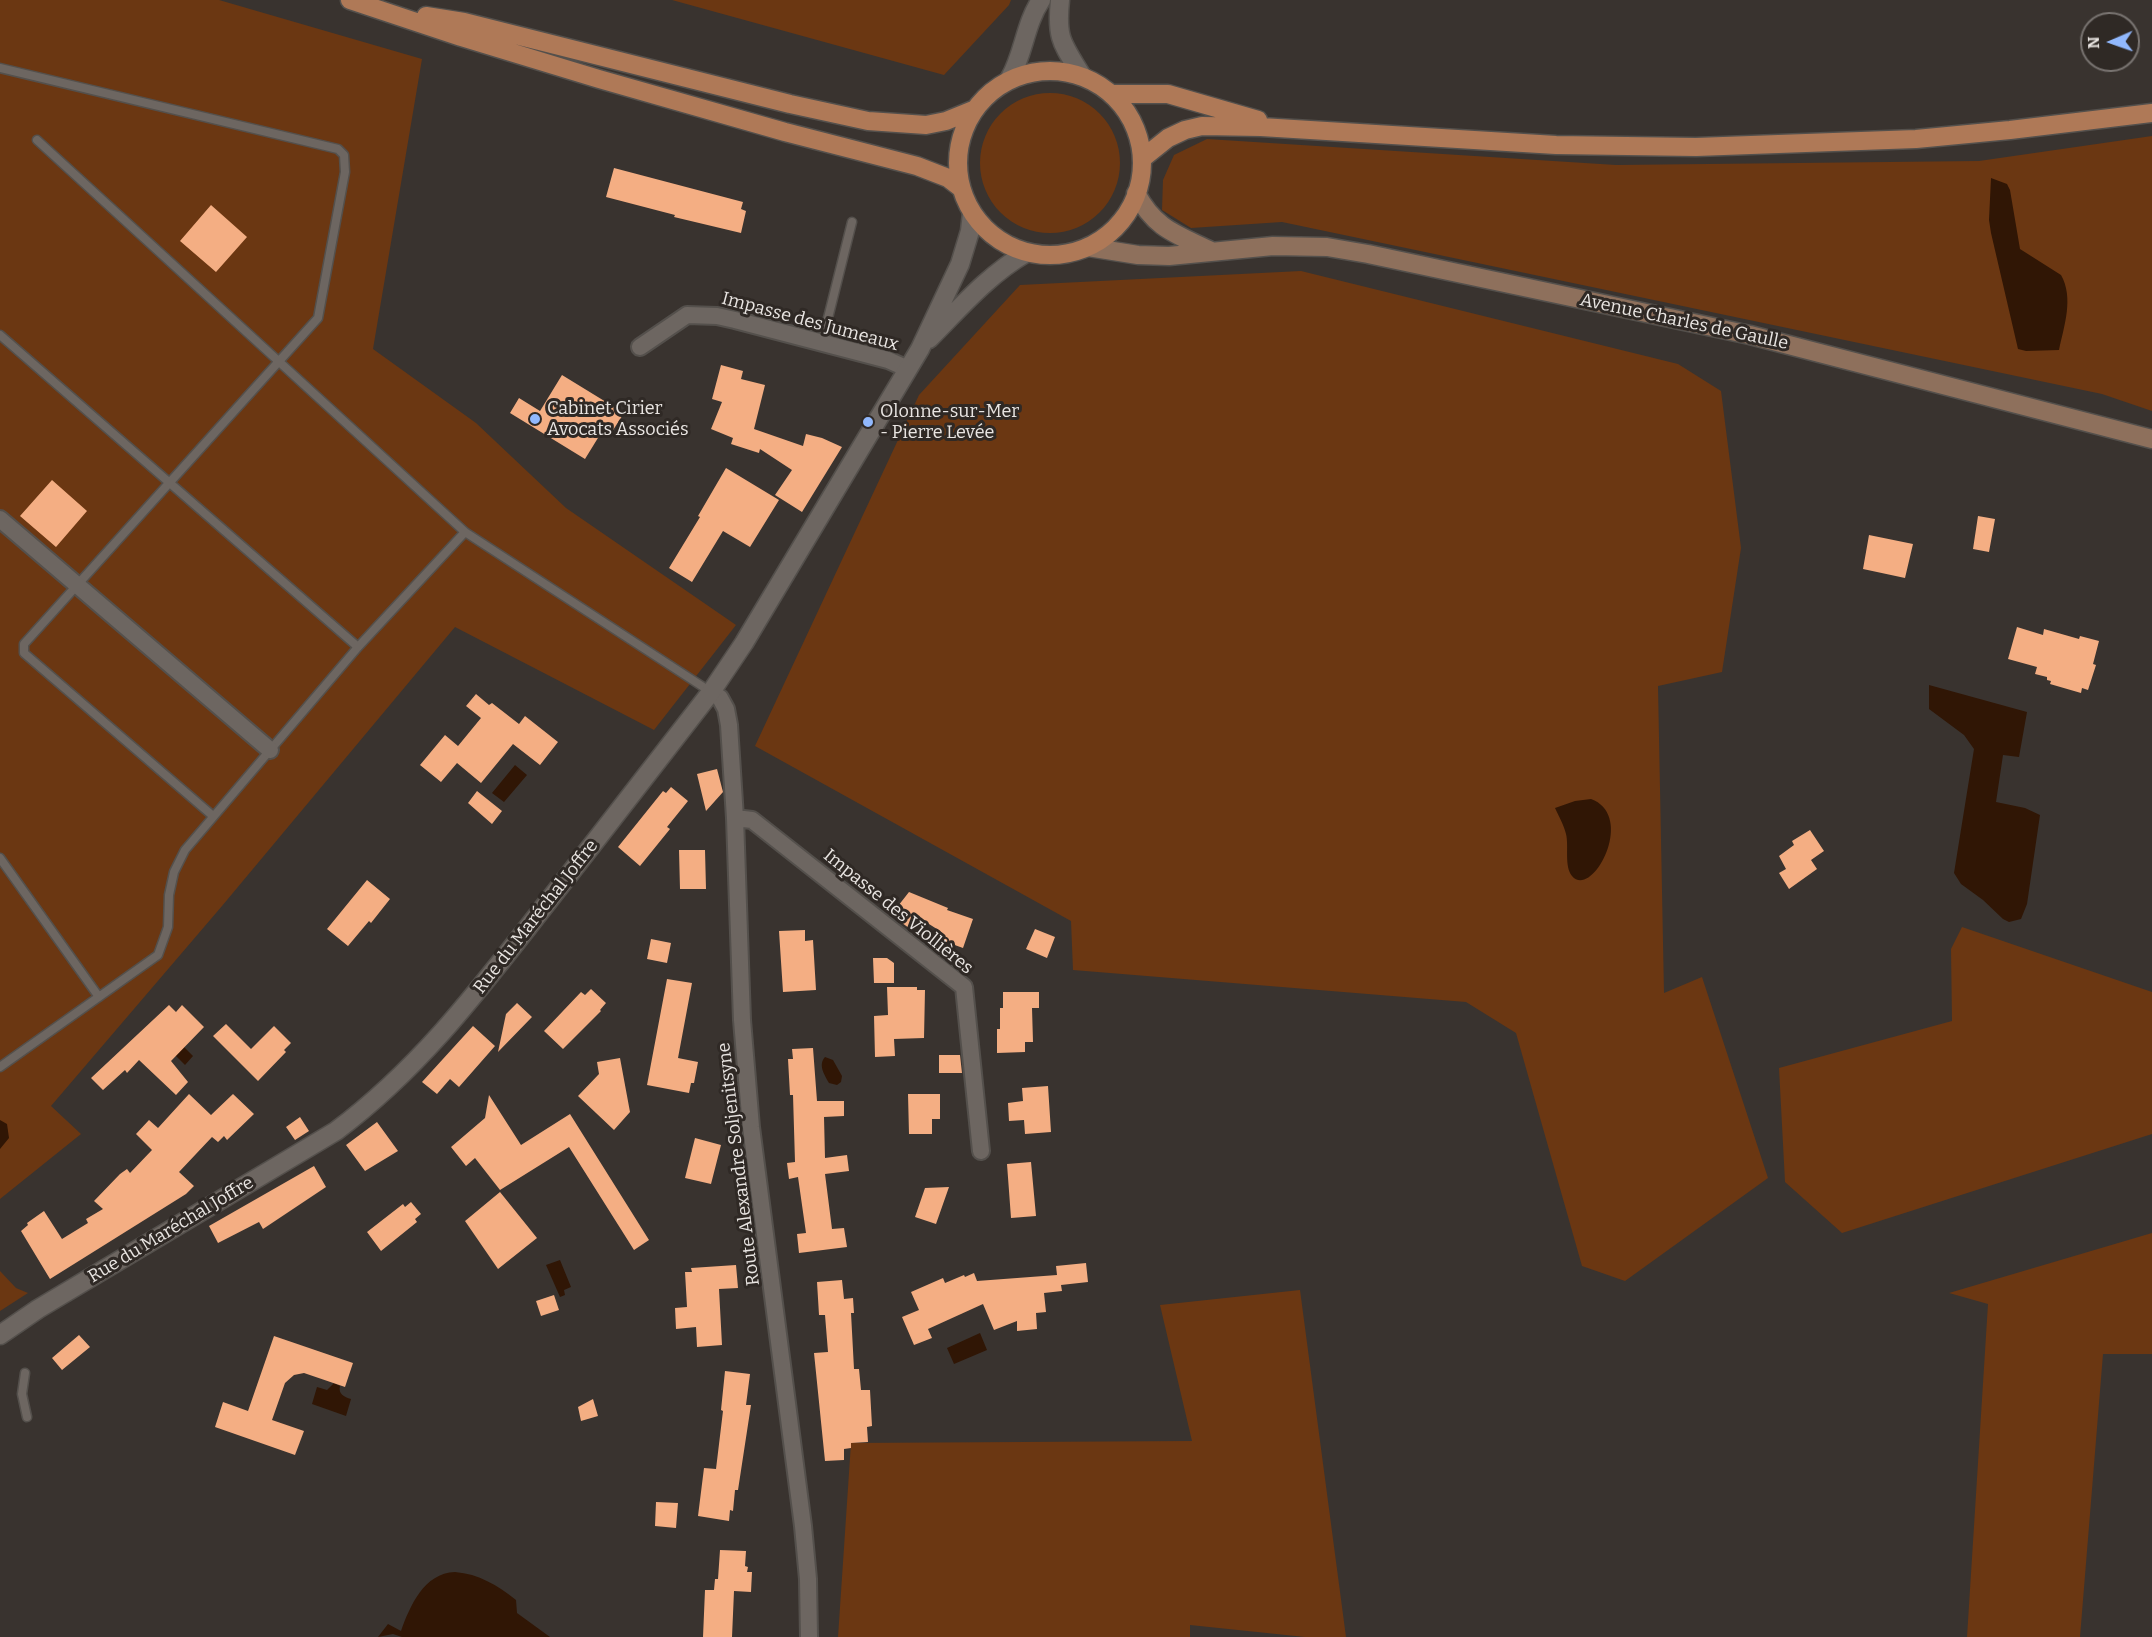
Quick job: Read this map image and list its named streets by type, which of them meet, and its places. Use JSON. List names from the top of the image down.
{
  "streets": {
    "main road": ["Avenue Charles de Gaulle"],
    "street": [
      "Impasse des Jumeaux",
      "Impasse des Viollières",
      "Rue du Maréchal Joffre",
      "Route Alexandre Soljenitsyne"
    ]
  },
  "crossings": [
    ["Impasse des Jumeaux", "Rue du Maréchal Joffre"],
    ["Avenue Charles de Gaulle", "Rue du Maréchal Joffre"],
    ["Impasse des Viollières", "Route Alexandre Soljenitsyne"],
    ["Rue du Maréchal Joffre", "Route Alexandre Soljenitsyne"]
  ],
  "places": ["Cabinet Cirier Avocats Associés", "Olonne-sur-Mer - Pierre Levée"],
  "north": "left"
}
